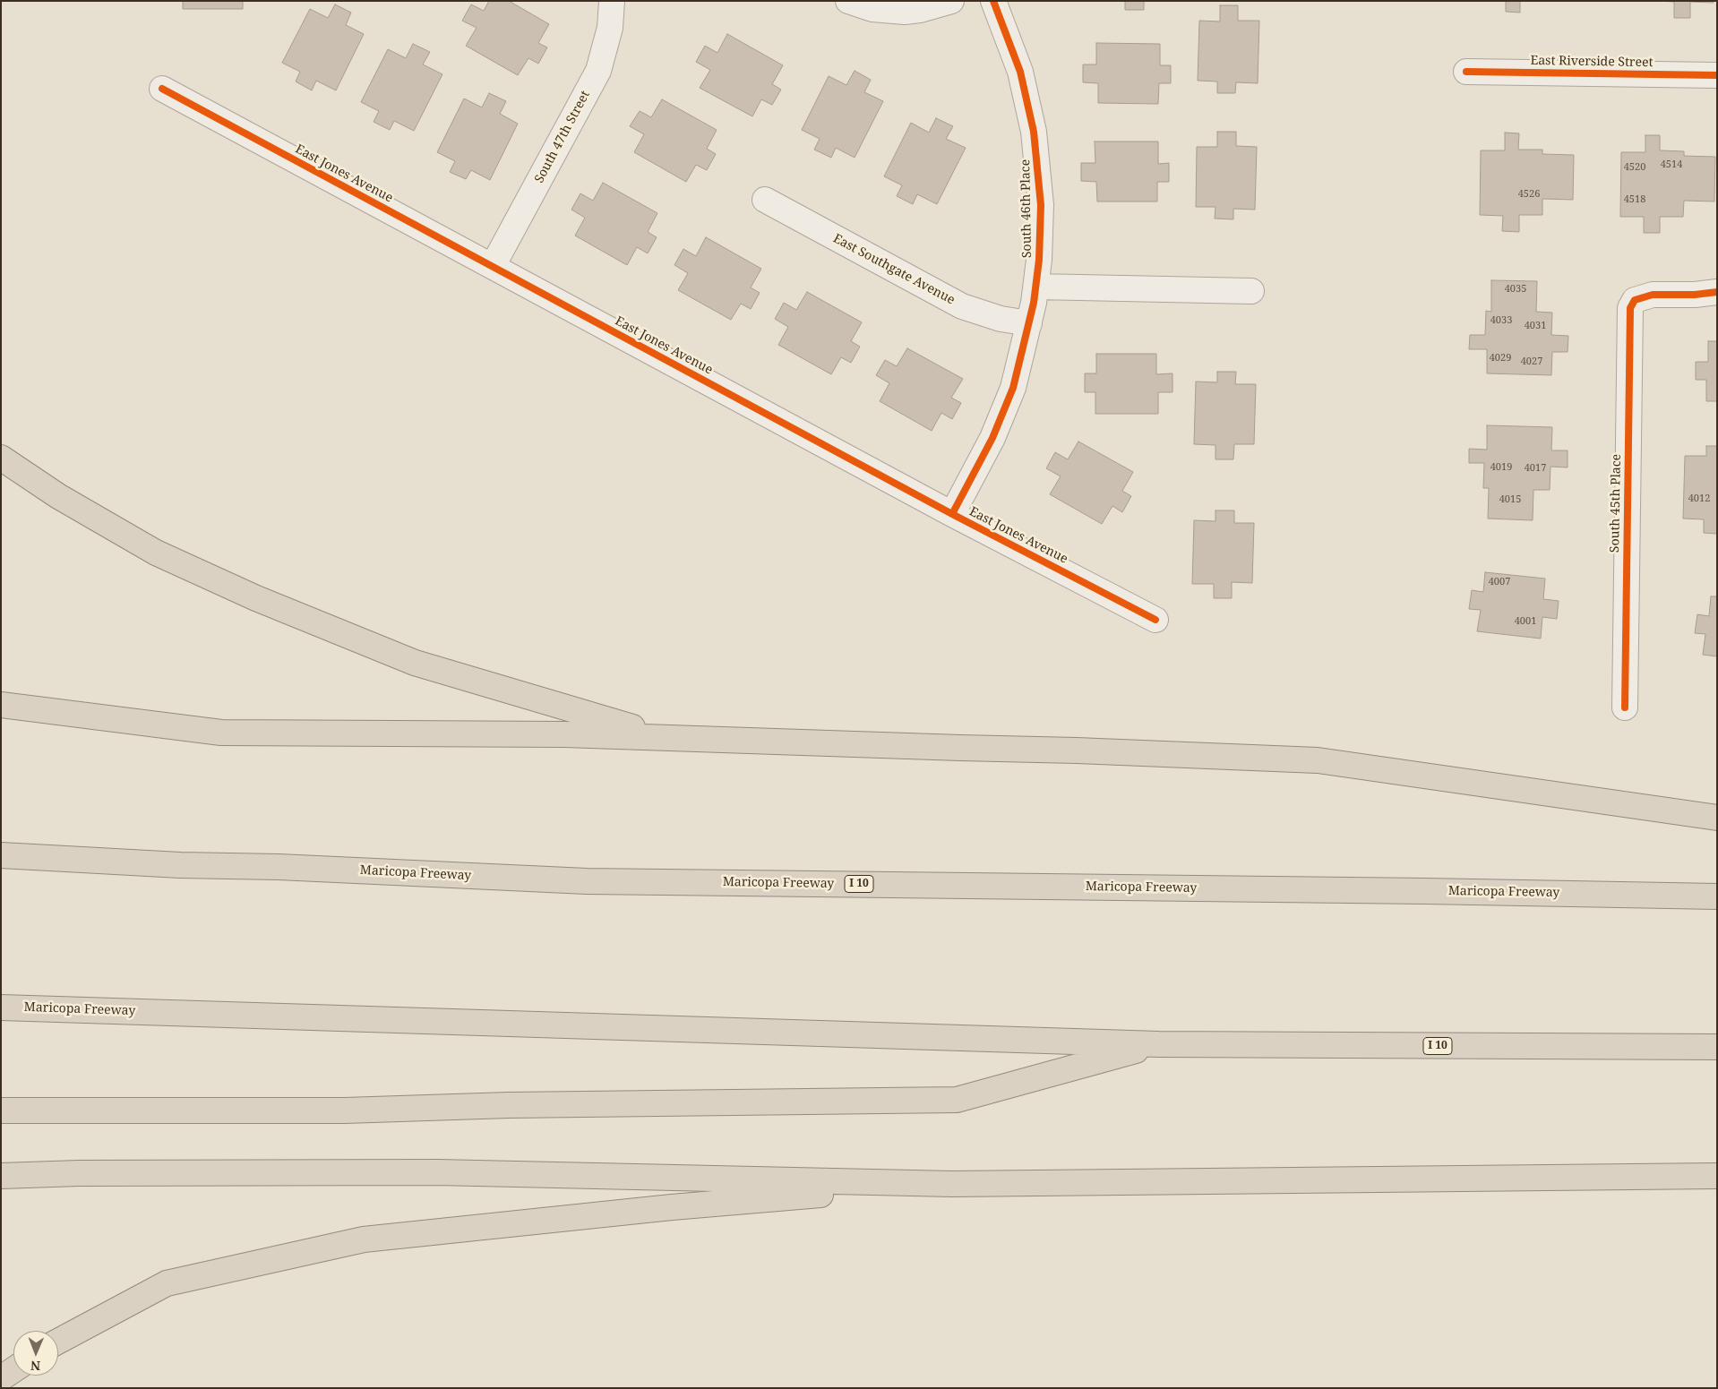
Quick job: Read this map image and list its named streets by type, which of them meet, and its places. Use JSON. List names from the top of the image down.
{
  "streets": {
    "highway": ["Maricopa Freeway", "I 10"],
    "street": [
      "East Riverside Street",
      "South 47th Street",
      "East Jones Avenue",
      "South 46th Place",
      "East Southgate Avenue",
      "South 45th Place"
    ]
  },
  "crossings": [
    ["South 47th Street", "East Jones Avenue"],
    ["East Jones Avenue", "South 46th Place"],
    ["South 46th Place", "East Southgate Avenue"]
  ],
  "house_numbers": [
    "4514",
    "4520",
    "4526",
    "4518",
    "4035",
    "4033",
    "4031",
    "4029",
    "4027",
    "4019",
    "4017",
    "4012",
    "4015",
    "4007",
    "4001"
  ],
  "north": "bottom"
}
